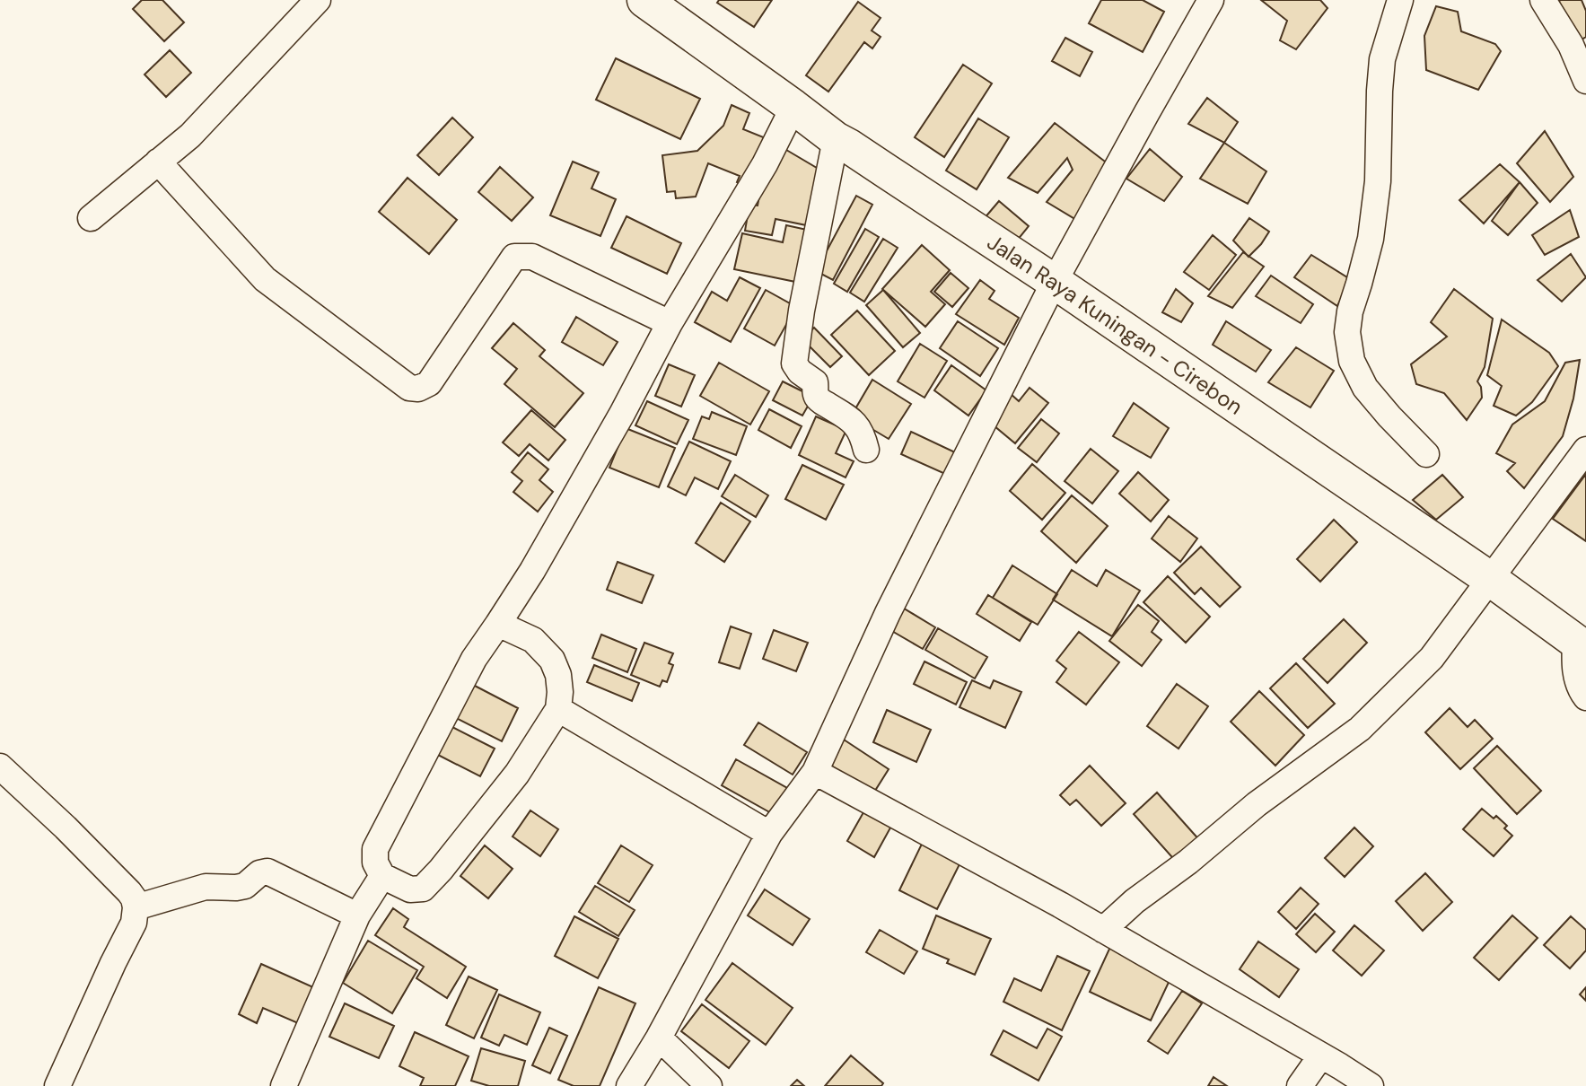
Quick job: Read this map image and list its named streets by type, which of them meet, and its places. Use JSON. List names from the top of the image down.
{
  "streets": {
    "highway": ["Jalan Raya Kuningan - Cirebon"]
  }
}
